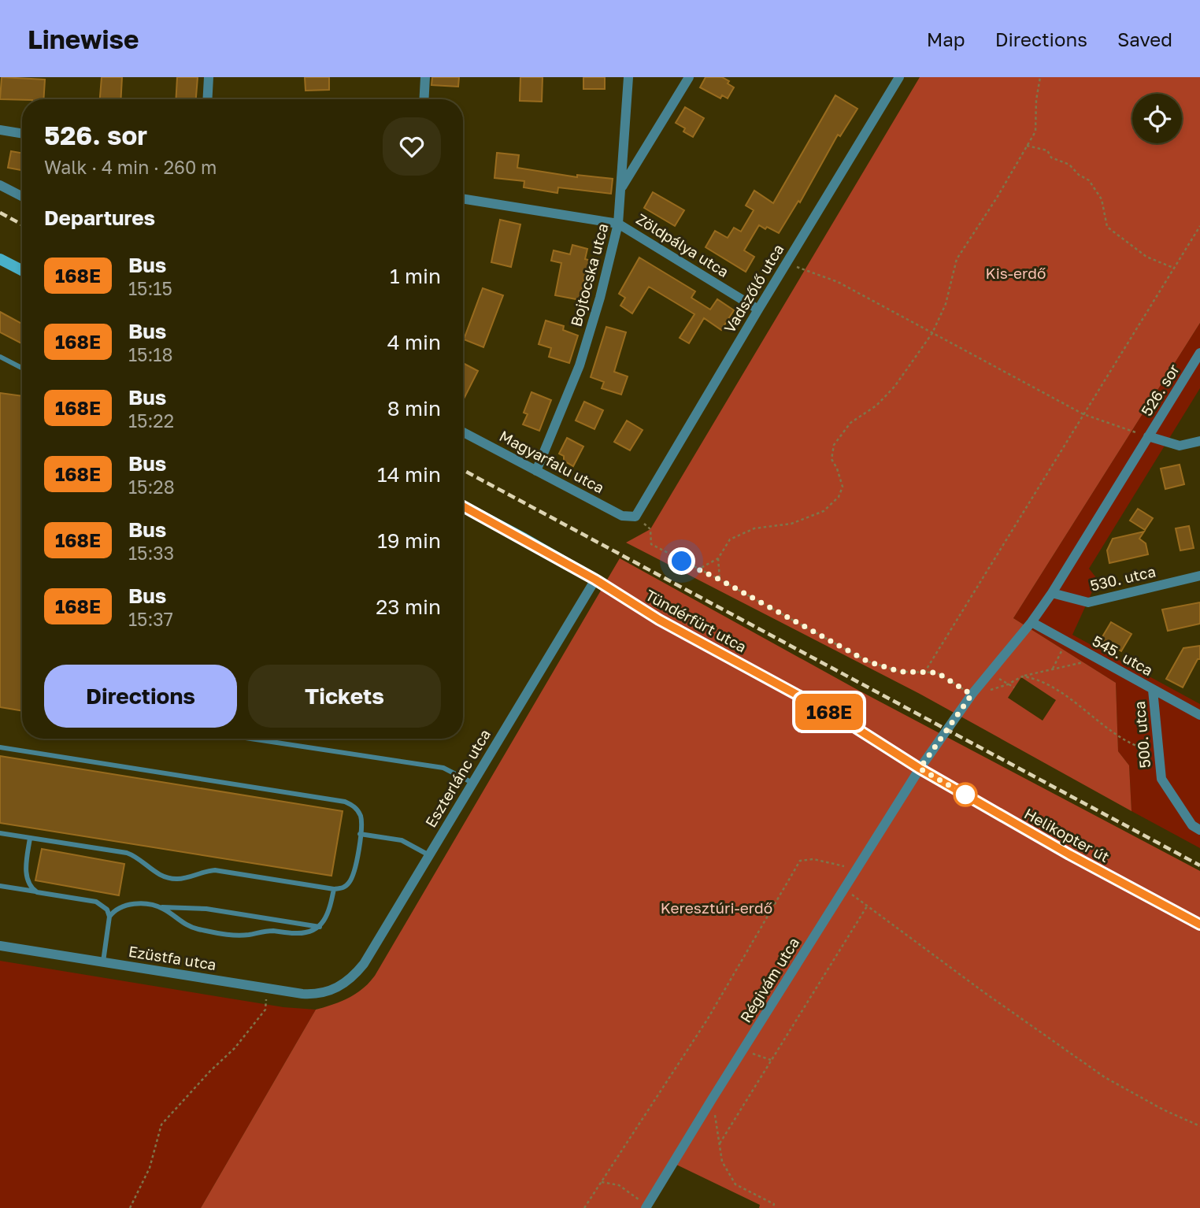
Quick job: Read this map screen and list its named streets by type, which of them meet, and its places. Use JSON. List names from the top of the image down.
{
  "streets": {
    "street": [
      "Zöldpálya utca",
      "Bojtocska utca",
      "Vadszőlő utca",
      "526. sor",
      "Magyarfalu utca",
      "530. utca",
      "Tündérfürt utca",
      "545. utca",
      "500. utca",
      "Eszterlánc utca",
      "Helikopter út",
      "Ezüstfa utca",
      "Régivám utca"
    ]
  },
  "crossings": [
    ["Zöldpálya utca", "Bojtocska utca"],
    ["Zöldpálya utca", "Vadszőlő utca"],
    ["Bojtocska utca", "Magyarfalu utca"],
    ["Vadszőlő utca", "Magyarfalu utca"],
    ["526. sor", "530. utca"],
    ["526. sor", "Tündérfürt utca"],
    ["526. sor", "545. utca"],
    ["526. sor", "Helikopter út"],
    ["526. sor", "Régivám utca"],
    ["Tündérfürt utca", "Eszterlánc utca"],
    ["Tündérfürt utca", "Helikopter út"],
    ["Tündérfürt utca", "Régivám utca"],
    ["545. utca", "500. utca"],
    ["Eszterlánc utca", "Ezüstfa utca"],
    ["Helikopter út", "Régivám utca"]
  ],
  "parks": ["Kis-erdő", "Keresztúri-erdő"],
  "lines": ["bus line 168E"],
  "page": {
    "header": "Linewise",
    "nav": ["Map", "Directions", "Saved"],
    "on_map": "168E",
    "heading": [
      ["526. sor", "Walk · 4 min · 260 m"],
      "Departures"
    ],
    "list": [
      {
        "mark": "168E",
        "name": "Bus",
        "note": "15:15",
        "value": "1 min"
      },
      {
        "mark": "168E",
        "name": "Bus",
        "note": "15:18",
        "value": "4 min"
      },
      {
        "mark": "168E",
        "name": "Bus",
        "note": "15:22",
        "value": "8 min"
      },
      {
        "mark": "168E",
        "name": "Bus",
        "note": "15:28",
        "value": "14 min"
      },
      {
        "mark": "168E",
        "name": "Bus",
        "note": "15:33",
        "value": "19 min"
      },
      {
        "mark": "168E",
        "name": "Bus",
        "note": "15:37",
        "value": "23 min"
      }
    ],
    "buttons": ["Directions", "Tickets"]
  }
}
